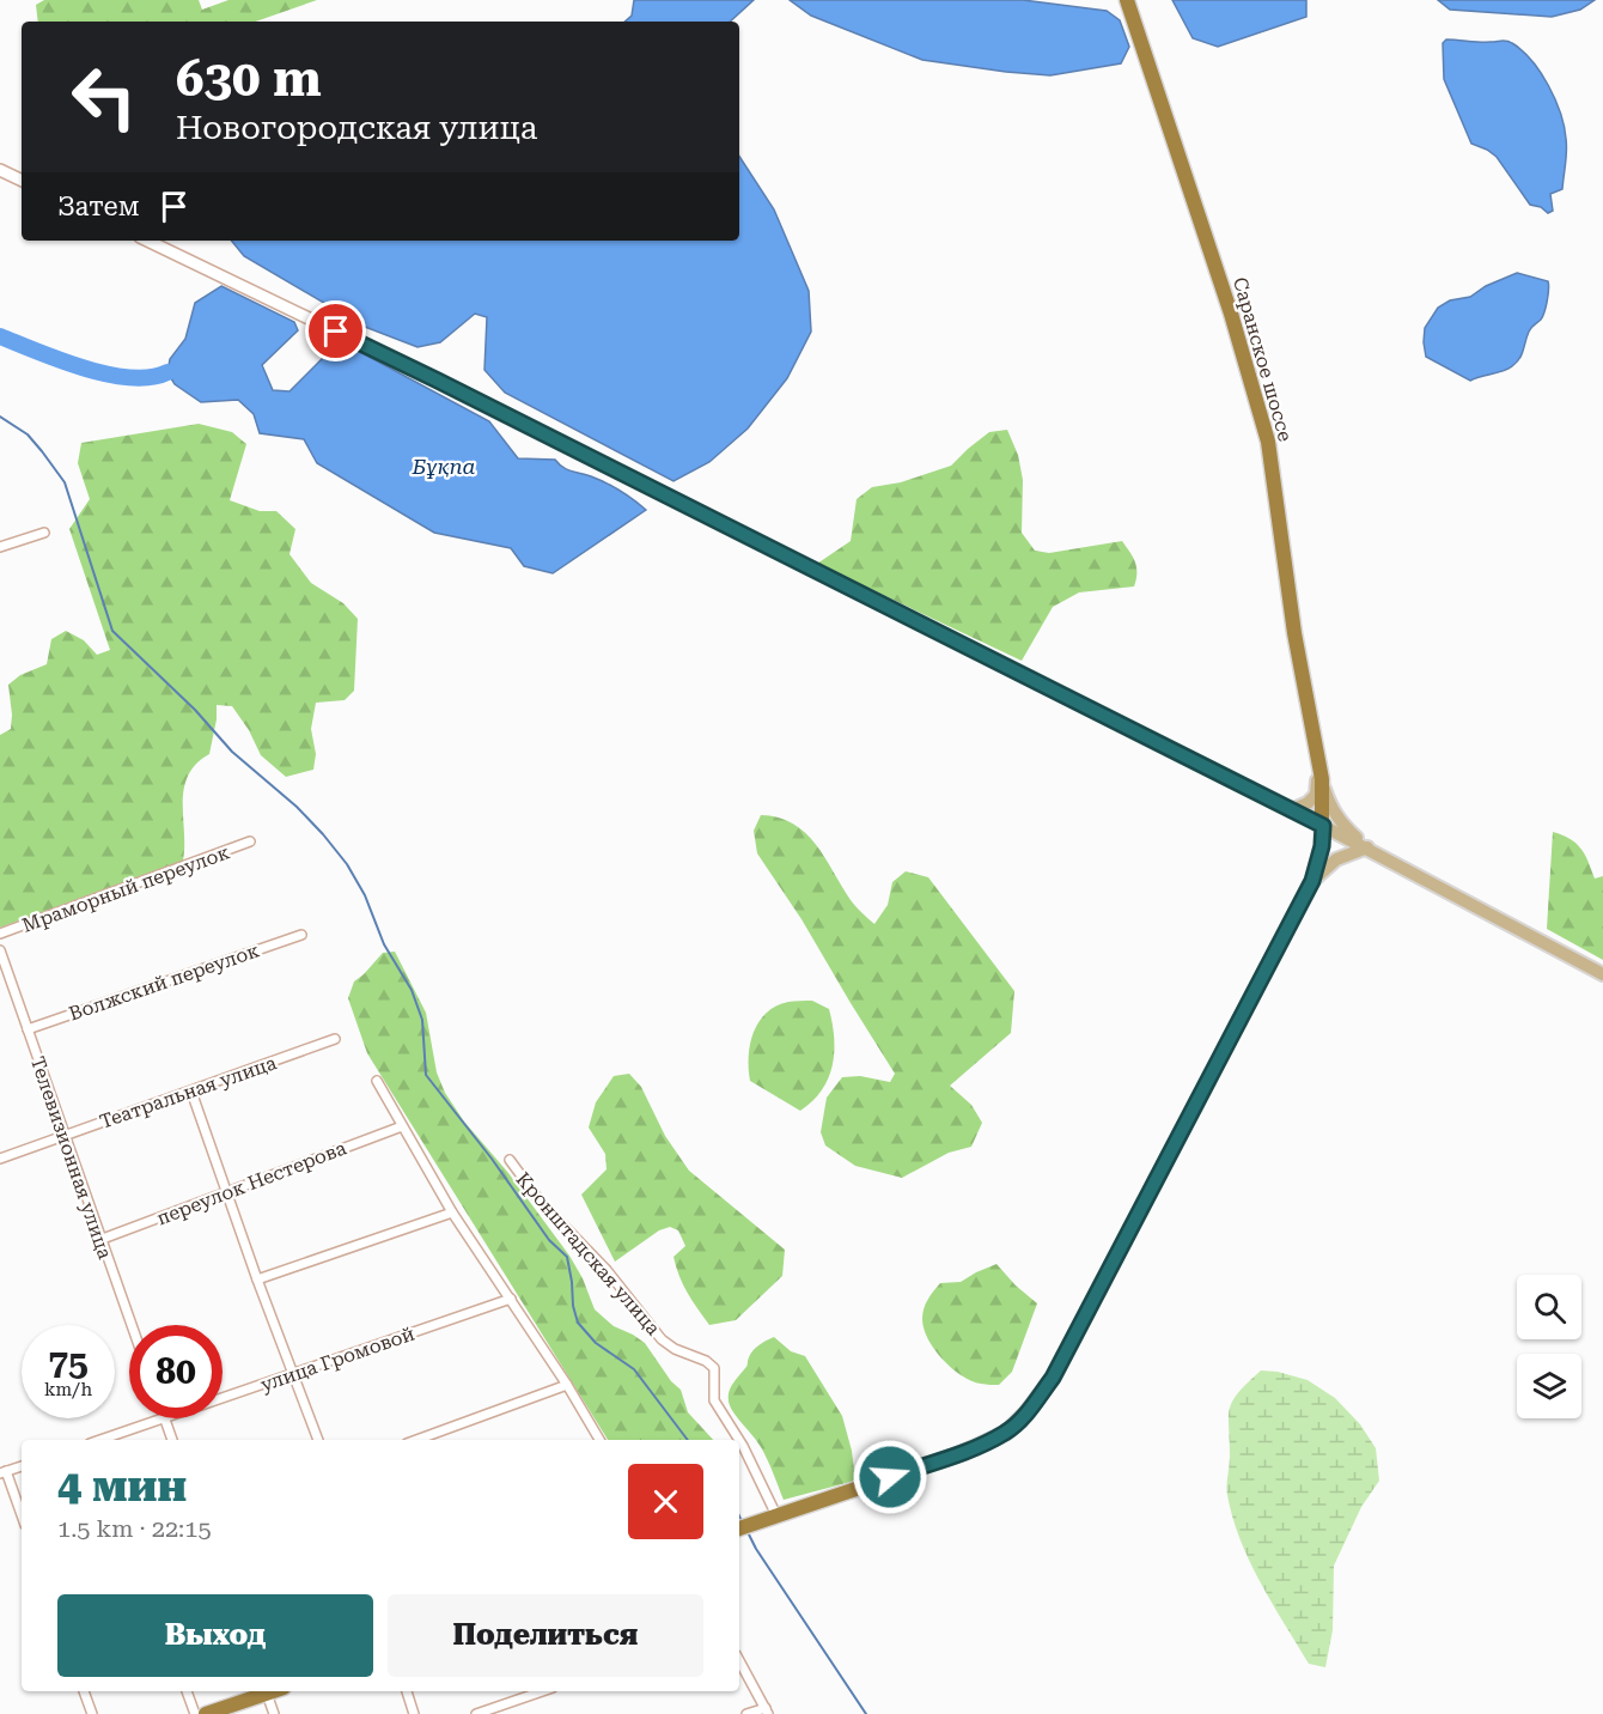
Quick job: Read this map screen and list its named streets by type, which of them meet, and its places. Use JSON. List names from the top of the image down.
{
  "streets": {
    "highway": ["Саранское шоссе"],
    "street": [
      "Мраморный переулок",
      "Волжский переулок",
      "Театральная улица",
      "Телевизионная улица",
      "переулок Нестерова",
      "Кронштадская улица",
      "улица Громовой"
    ]
  },
  "crossings": [
    ["Саранское шоссе", "Кронштадская улица"],
    ["Волжский переулок", "Телевизионная улица"],
    ["Театральная улица", "Телевизионная улица"],
    ["Телевизионная улица", "переулок Нестерова"]
  ],
  "water": ["Бұқпа"],
  "page": {
    "turn": ["630 m", "Новогородская улица"],
    "then": "Затем",
    "speed": "75 km/h",
    "limit": "80",
    "heading": ["4 мин", "1.5 km · 22:15"],
    "buttons": ["Выход", "Поделиться"]
  }
}
